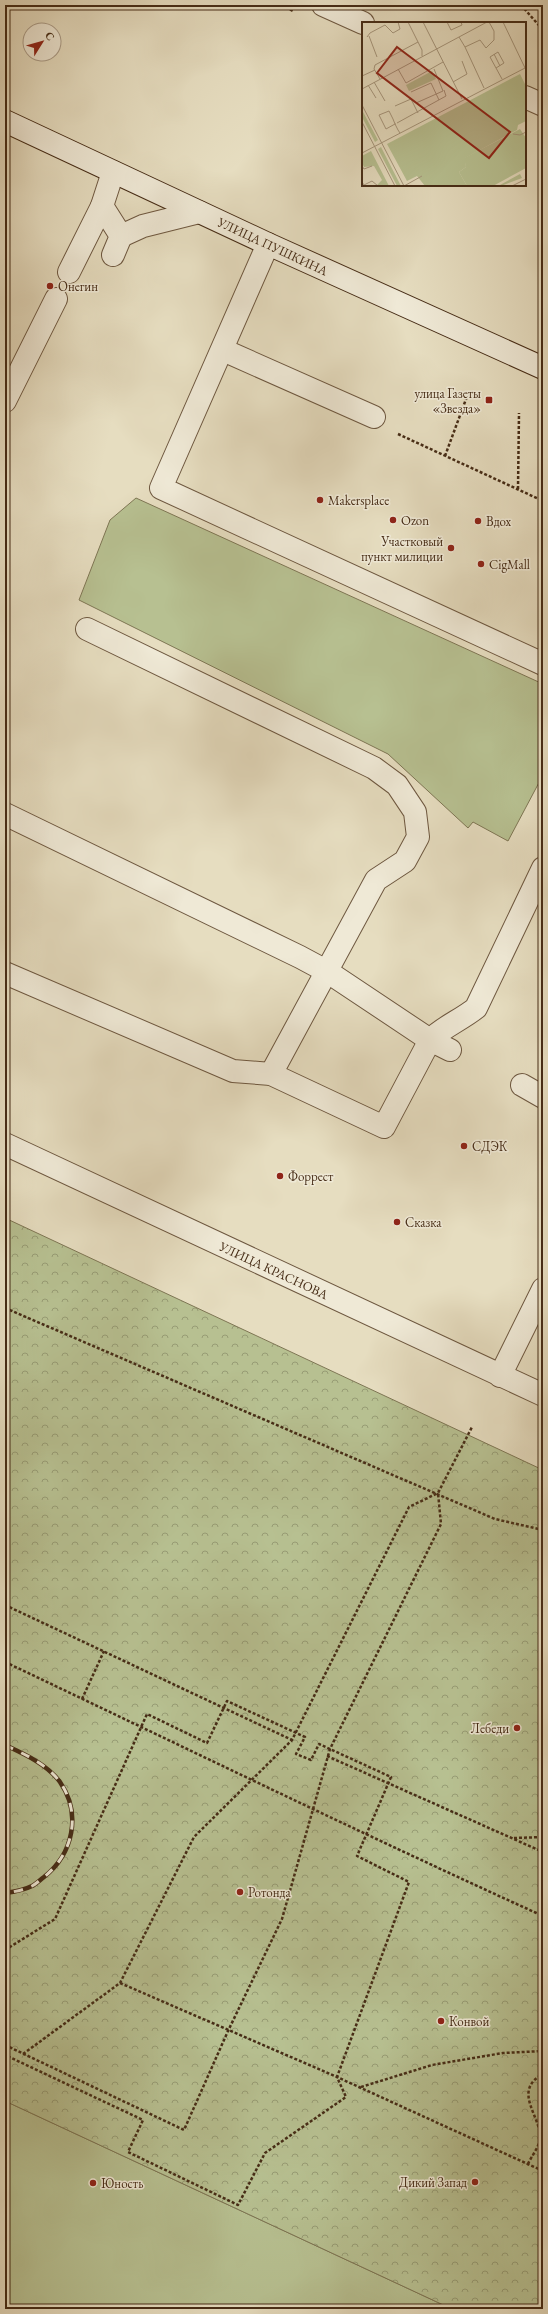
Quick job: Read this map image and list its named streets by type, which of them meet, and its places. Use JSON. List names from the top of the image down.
{
  "streets": {
    "street": ["УЛИЦА ПУШКИНА", "УЛИЦА КРАСНОВА"]
  },
  "places": {
    "other": [
      "Онегин",
      "Makersplace",
      "Ozon",
      "Вдох",
      "Участковый пункт милиции",
      "CigMall",
      "СДЭК",
      "Форрест",
      "Сказка",
      "Лебеди",
      "Ротонда",
      "Конвой",
      "Дикий Запад",
      "Юность"
    ],
    "transit": ["улица Газеты «Звезда»"]
  },
  "north": "top right"
}
